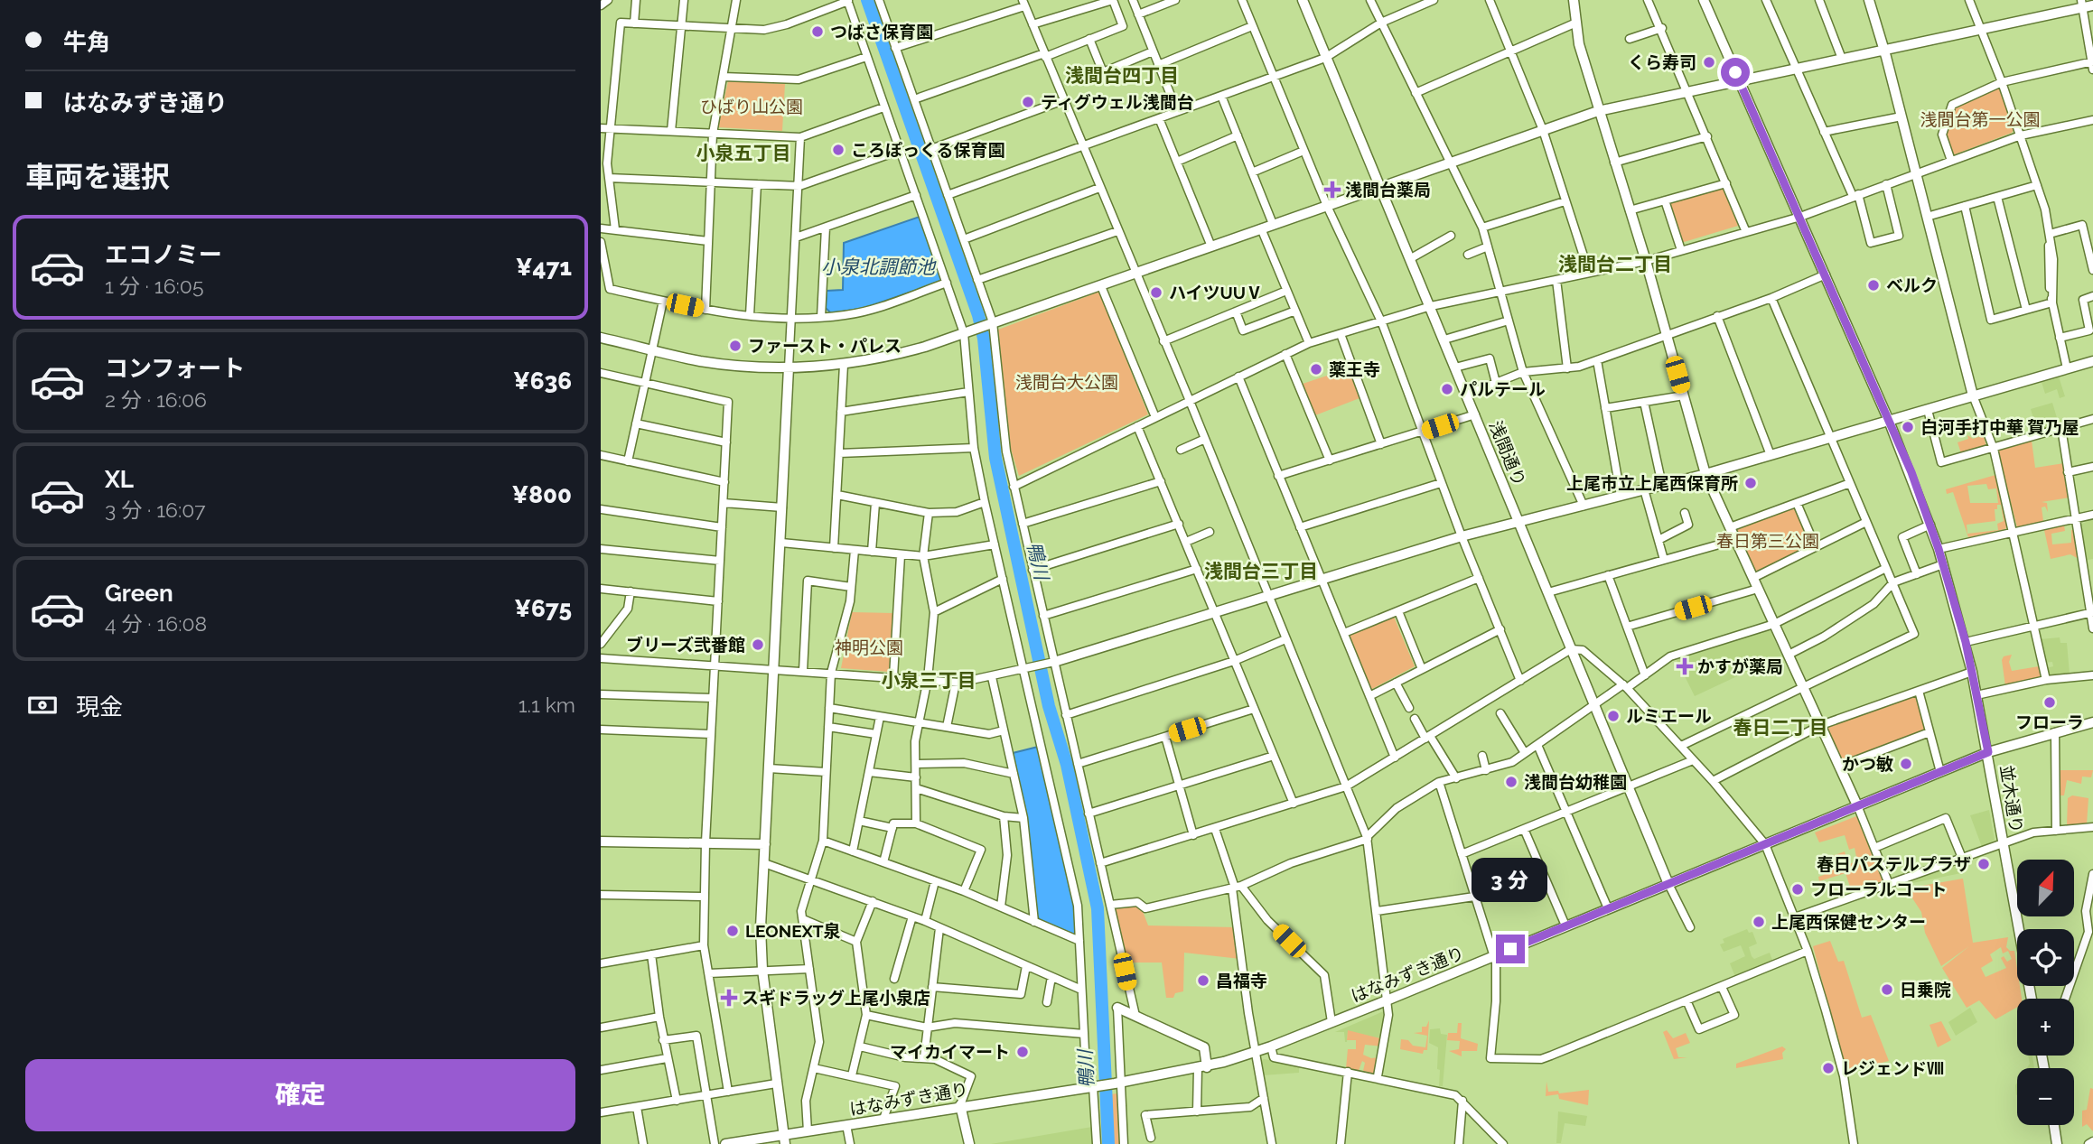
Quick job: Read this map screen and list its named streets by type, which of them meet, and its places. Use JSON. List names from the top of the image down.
{
  "streets": {
    "street": ["浅間通り", "並木通り", "はなみずき通り"]
  },
  "crossings": [
    ["浅間通り", "はなみずき通り"],
    ["並木通り", "はなみずき通り"]
  ],
  "districts": [
    "浅間台四丁目",
    "小泉五丁目",
    "浅間台二丁目",
    "浅間台三丁目",
    "小泉三丁目",
    "春日二丁目"
  ],
  "water": ["小泉北調節池", "鴨川"],
  "parks": [
    "ひばり山公園",
    "浅間台第一公園",
    "浅間台大公園",
    "春日第三公園",
    "神明公園"
  ],
  "places": {
    "other": [
      "つばさ保育園",
      "くら寿司",
      "ティグウェル浅間台",
      "ころぽっくる保育園",
      "ベルク",
      "ハイツUUⅤ",
      "ファースト・パレス",
      "薬王寺",
      "パルテール",
      "白河手打中華 賀乃屋",
      "上尾市立上尾西保育所",
      "ブリーズ弐番館",
      "フローラ",
      "ルミエール",
      "かつ敏",
      "浅間台幼稚園",
      "春日パステルプラザ",
      "フローラルコート",
      "上尾西保健センター",
      "LEONEXT泉",
      "昌福寺",
      "日乗院",
      "マイカイマート",
      "レジェンドⅧ"
    ],
    "health": ["浅間台薬局", "かすが薬局", "スギドラッグ上尾小泉店"]
  },
  "north": "top right",
  "page": {
    "banner": ["牛角", "はなみずき通り"],
    "heading": "車両を選択",
    "list": [
      {
        "name": "エコノミー",
        "note": "1 分 · 16:05",
        "value": "¥471"
      },
      {
        "name": "コンフォート",
        "note": "2 分 · 16:06",
        "value": "¥636"
      },
      {
        "name": "XL",
        "note": "3 分 · 16:07",
        "value": "¥800"
      },
      {
        "name": "Green",
        "note": "4 分 · 16:08",
        "value": "¥675"
      }
    ],
    "pay": ["現金", "1.1 km"],
    "bubble": "3 分",
    "map_buttons": ["+", "−"],
    "buttons": "確定"
  }
}
